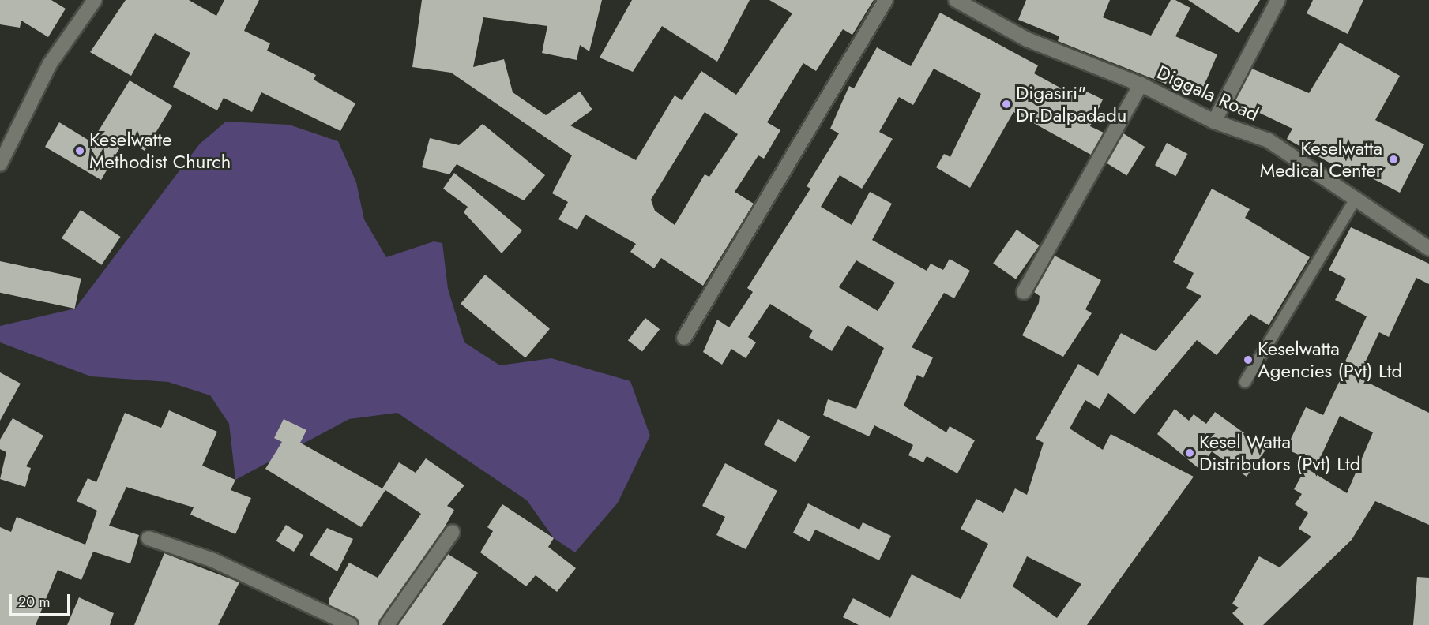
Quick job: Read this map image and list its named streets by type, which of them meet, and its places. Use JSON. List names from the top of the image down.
{
  "streets": {
    "street": ["Diggala Road"]
  },
  "places": [
    "Digasiri\" Dr.Dalpadadu",
    "Keselwatte Methodist Church",
    "Keselwatta Medical Center",
    "Keselwatta Agencies (Pvt) Ltd",
    "Kesel Watta Distributors (Pvt) Ltd"
  ],
  "scale_bar": "20 m"
}
